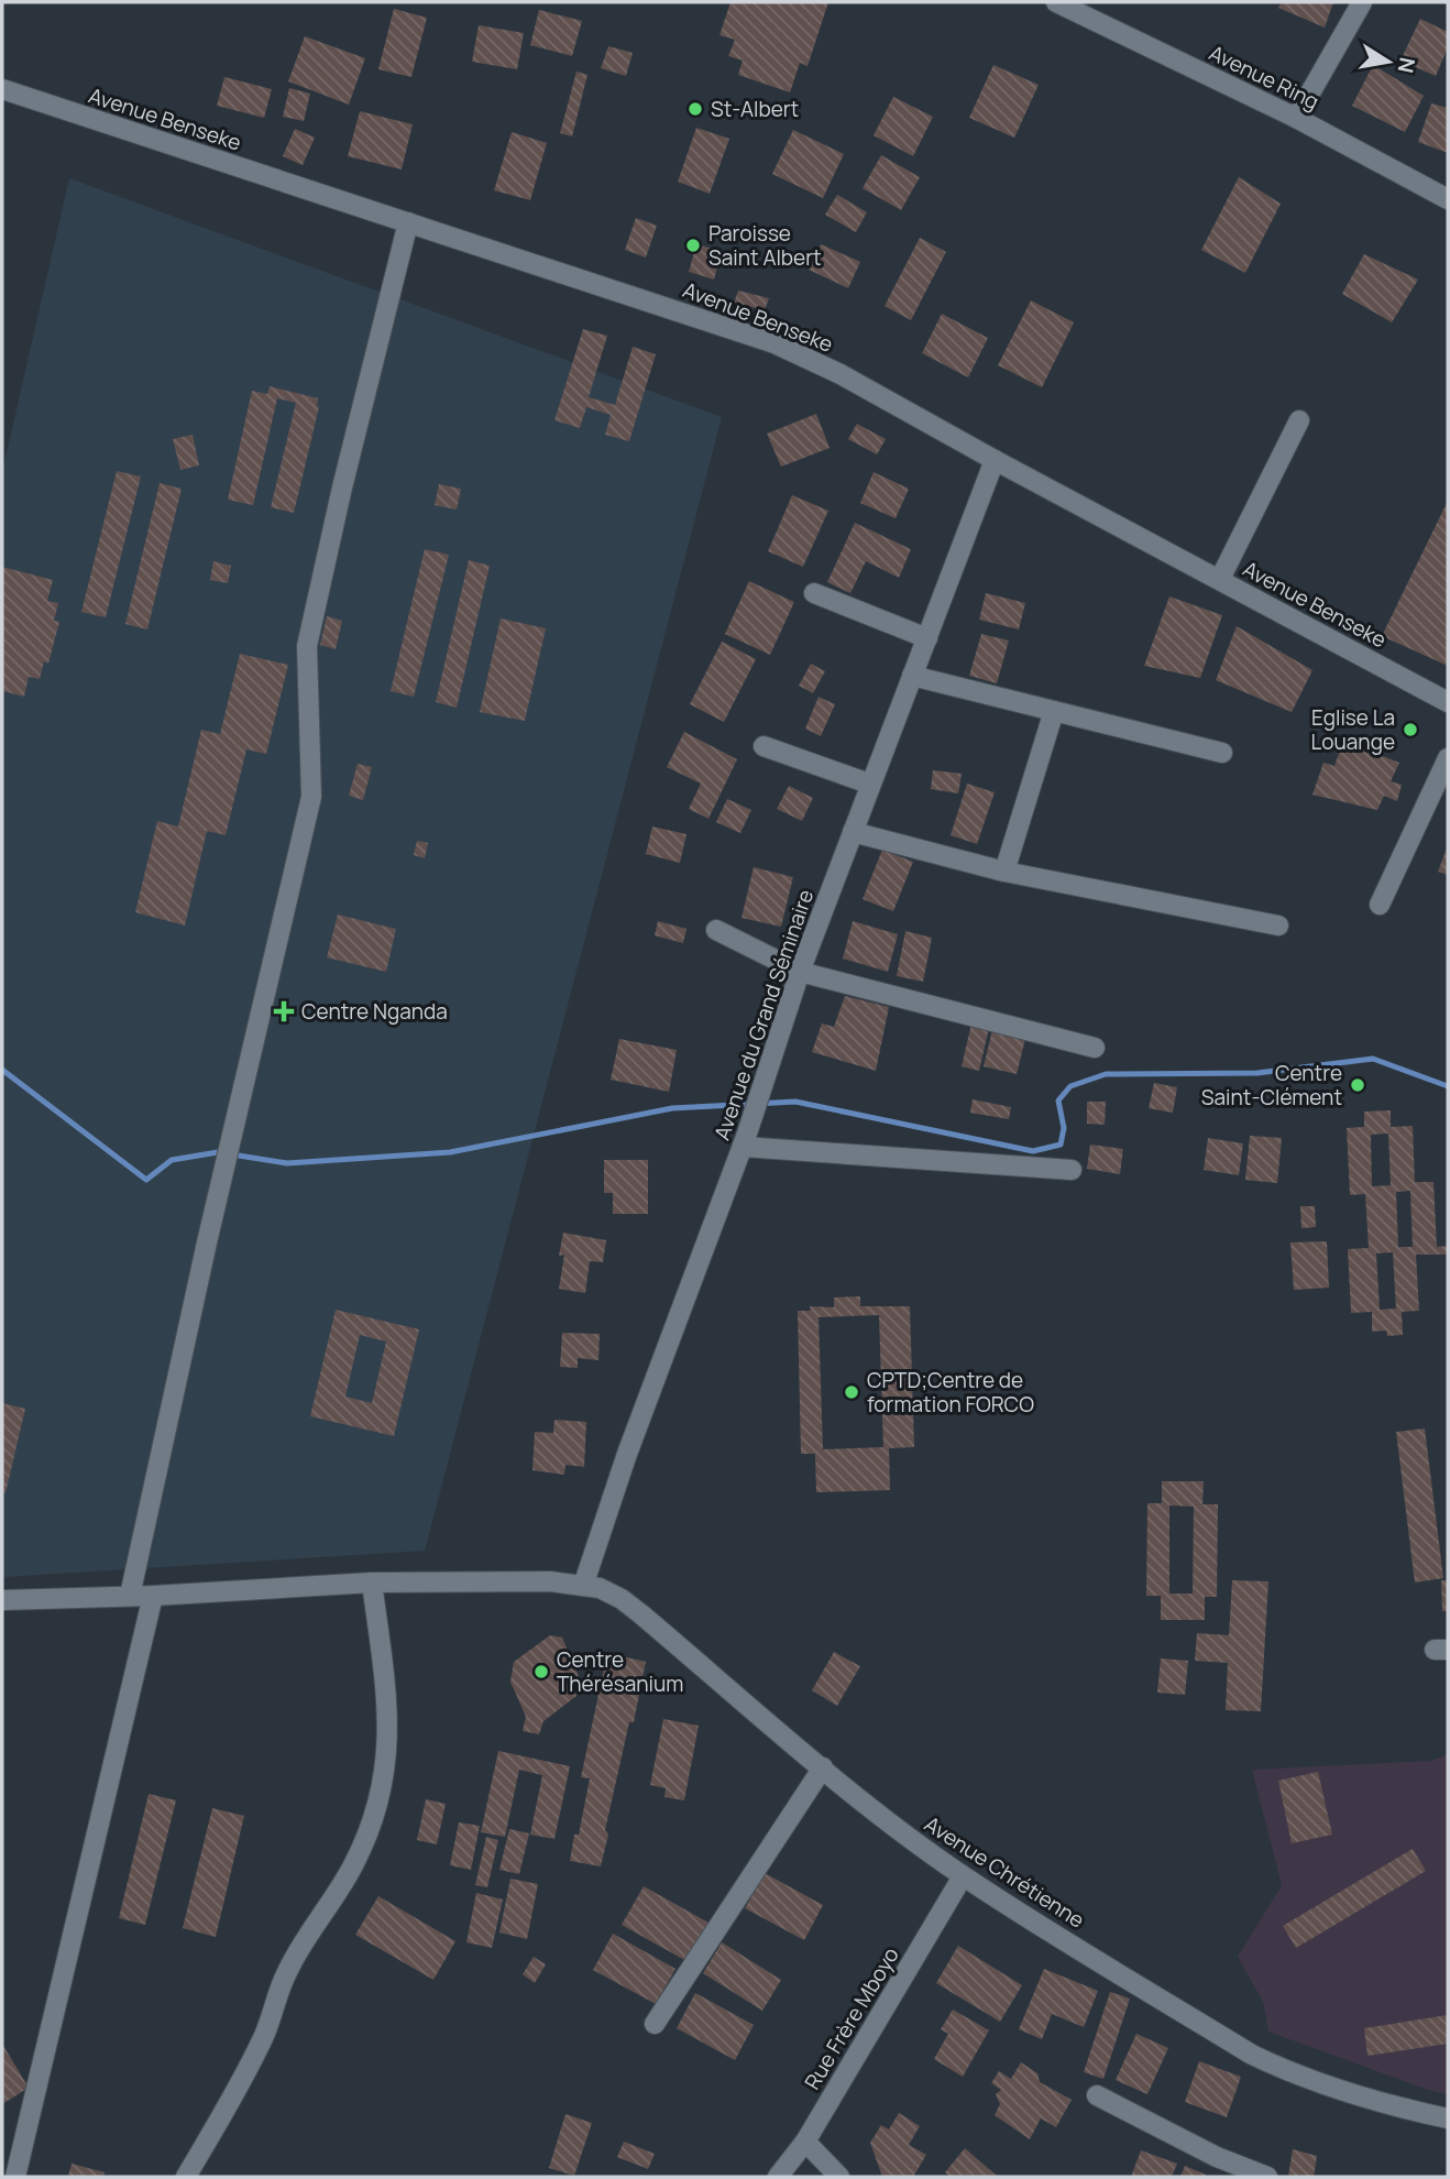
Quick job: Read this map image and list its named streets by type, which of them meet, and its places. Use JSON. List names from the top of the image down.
{
  "streets": {
    "street": [
      "Avenue Ring",
      "Avenue Benseke",
      "Avenue du Grand Séminaire",
      "Avenue Chrétienne",
      "Rue Frère Mboyo"
    ]
  },
  "crossings": [
    ["Avenue Benseke", "Avenue du Grand Séminaire"],
    ["Avenue du Grand Séminaire", "Avenue Chrétienne"],
    ["Avenue Chrétienne", "Rue Frère Mboyo"]
  ],
  "places": {
    "other": [
      "St-Albert",
      "Paroisse Saint Albert",
      "Eglise La Louange",
      "Centre Saint-Clément",
      "CPTD;Centre de formation FORCO",
      "Centre Thérésanium"
    ],
    "health": ["Centre Nganda"]
  },
  "north": "right"
}
